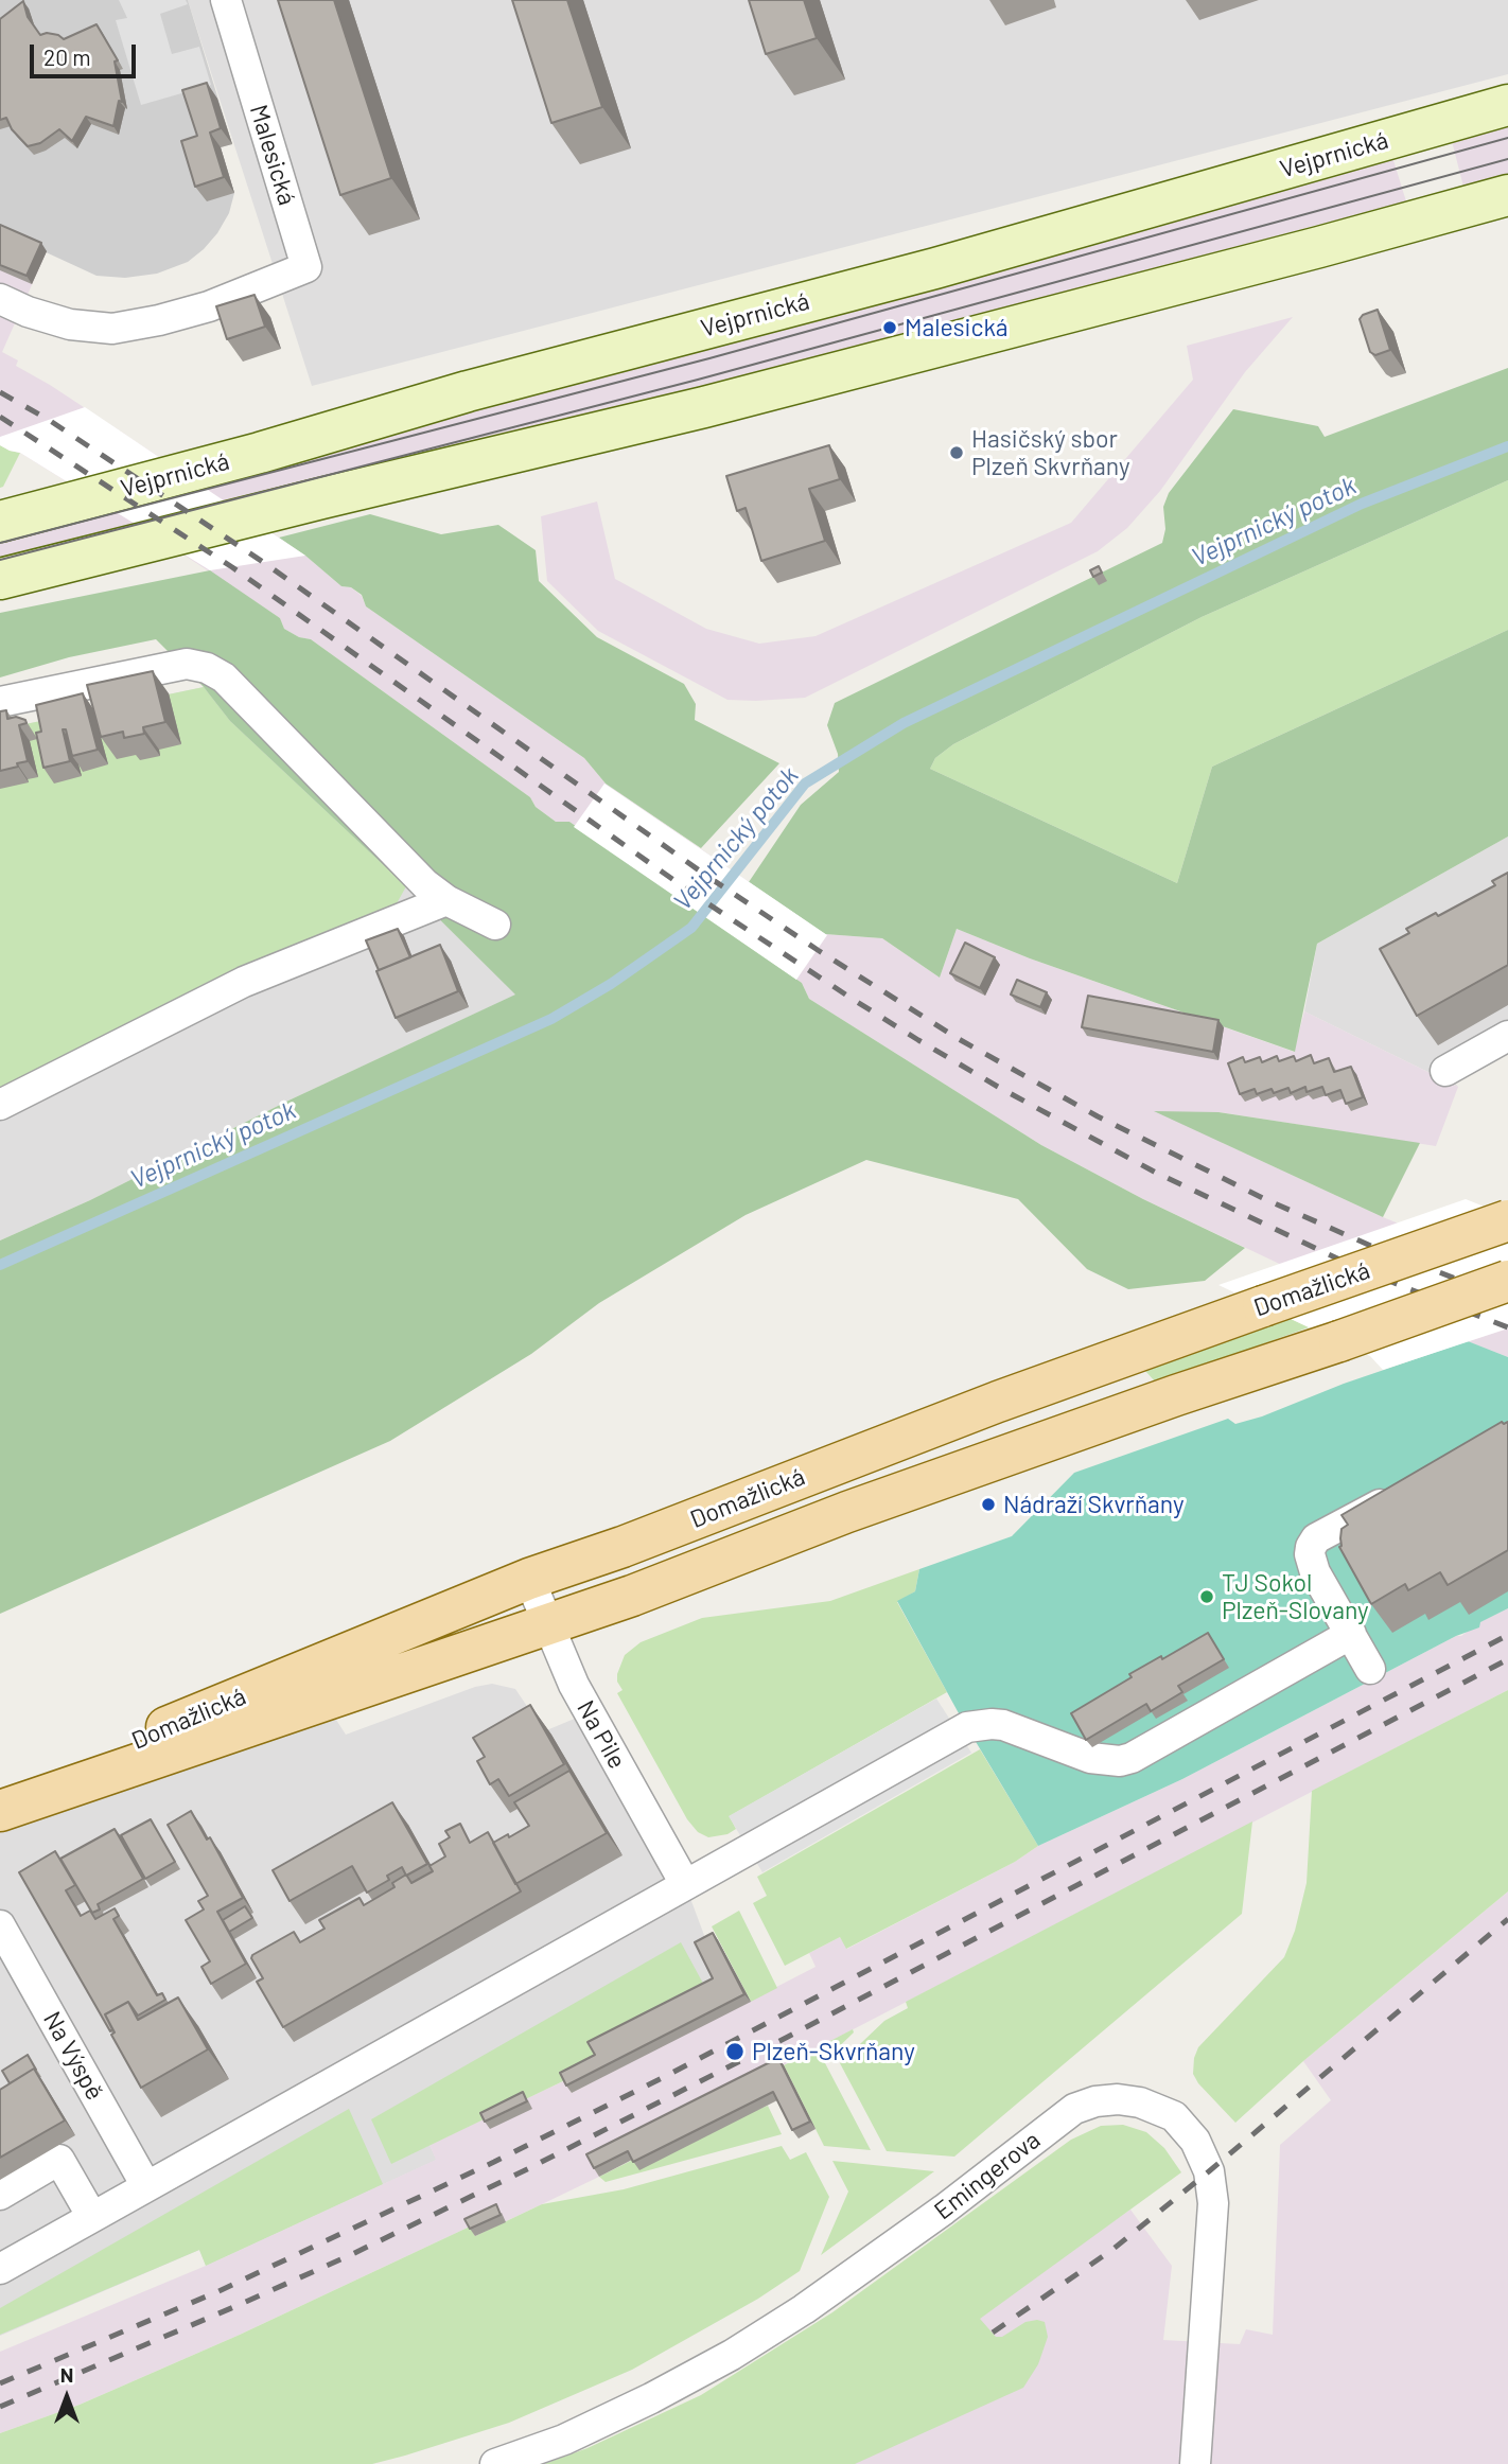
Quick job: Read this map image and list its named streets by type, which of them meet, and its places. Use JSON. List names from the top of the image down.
{
  "streets": {
    "main road": ["Vejprnická", "Domažlická"],
    "street": [
      "Malesická",
      "Na Pile",
      "Na Výspě",
      "Emingerova"
    ]
  },
  "crossings": [
    ["Domažlická", "Na Pile"]
  ],
  "water": ["Vejprnický potok"],
  "places": [
    "Malesická",
    "Hasičský sbor Plzeň Skvrňany",
    "Nádraží Skvrňany",
    "TJ Sokol Plzeň-Slovany",
    "Plzeň-Skvrňany"
  ],
  "scale_bar": "20 m",
  "north": "top"
}
